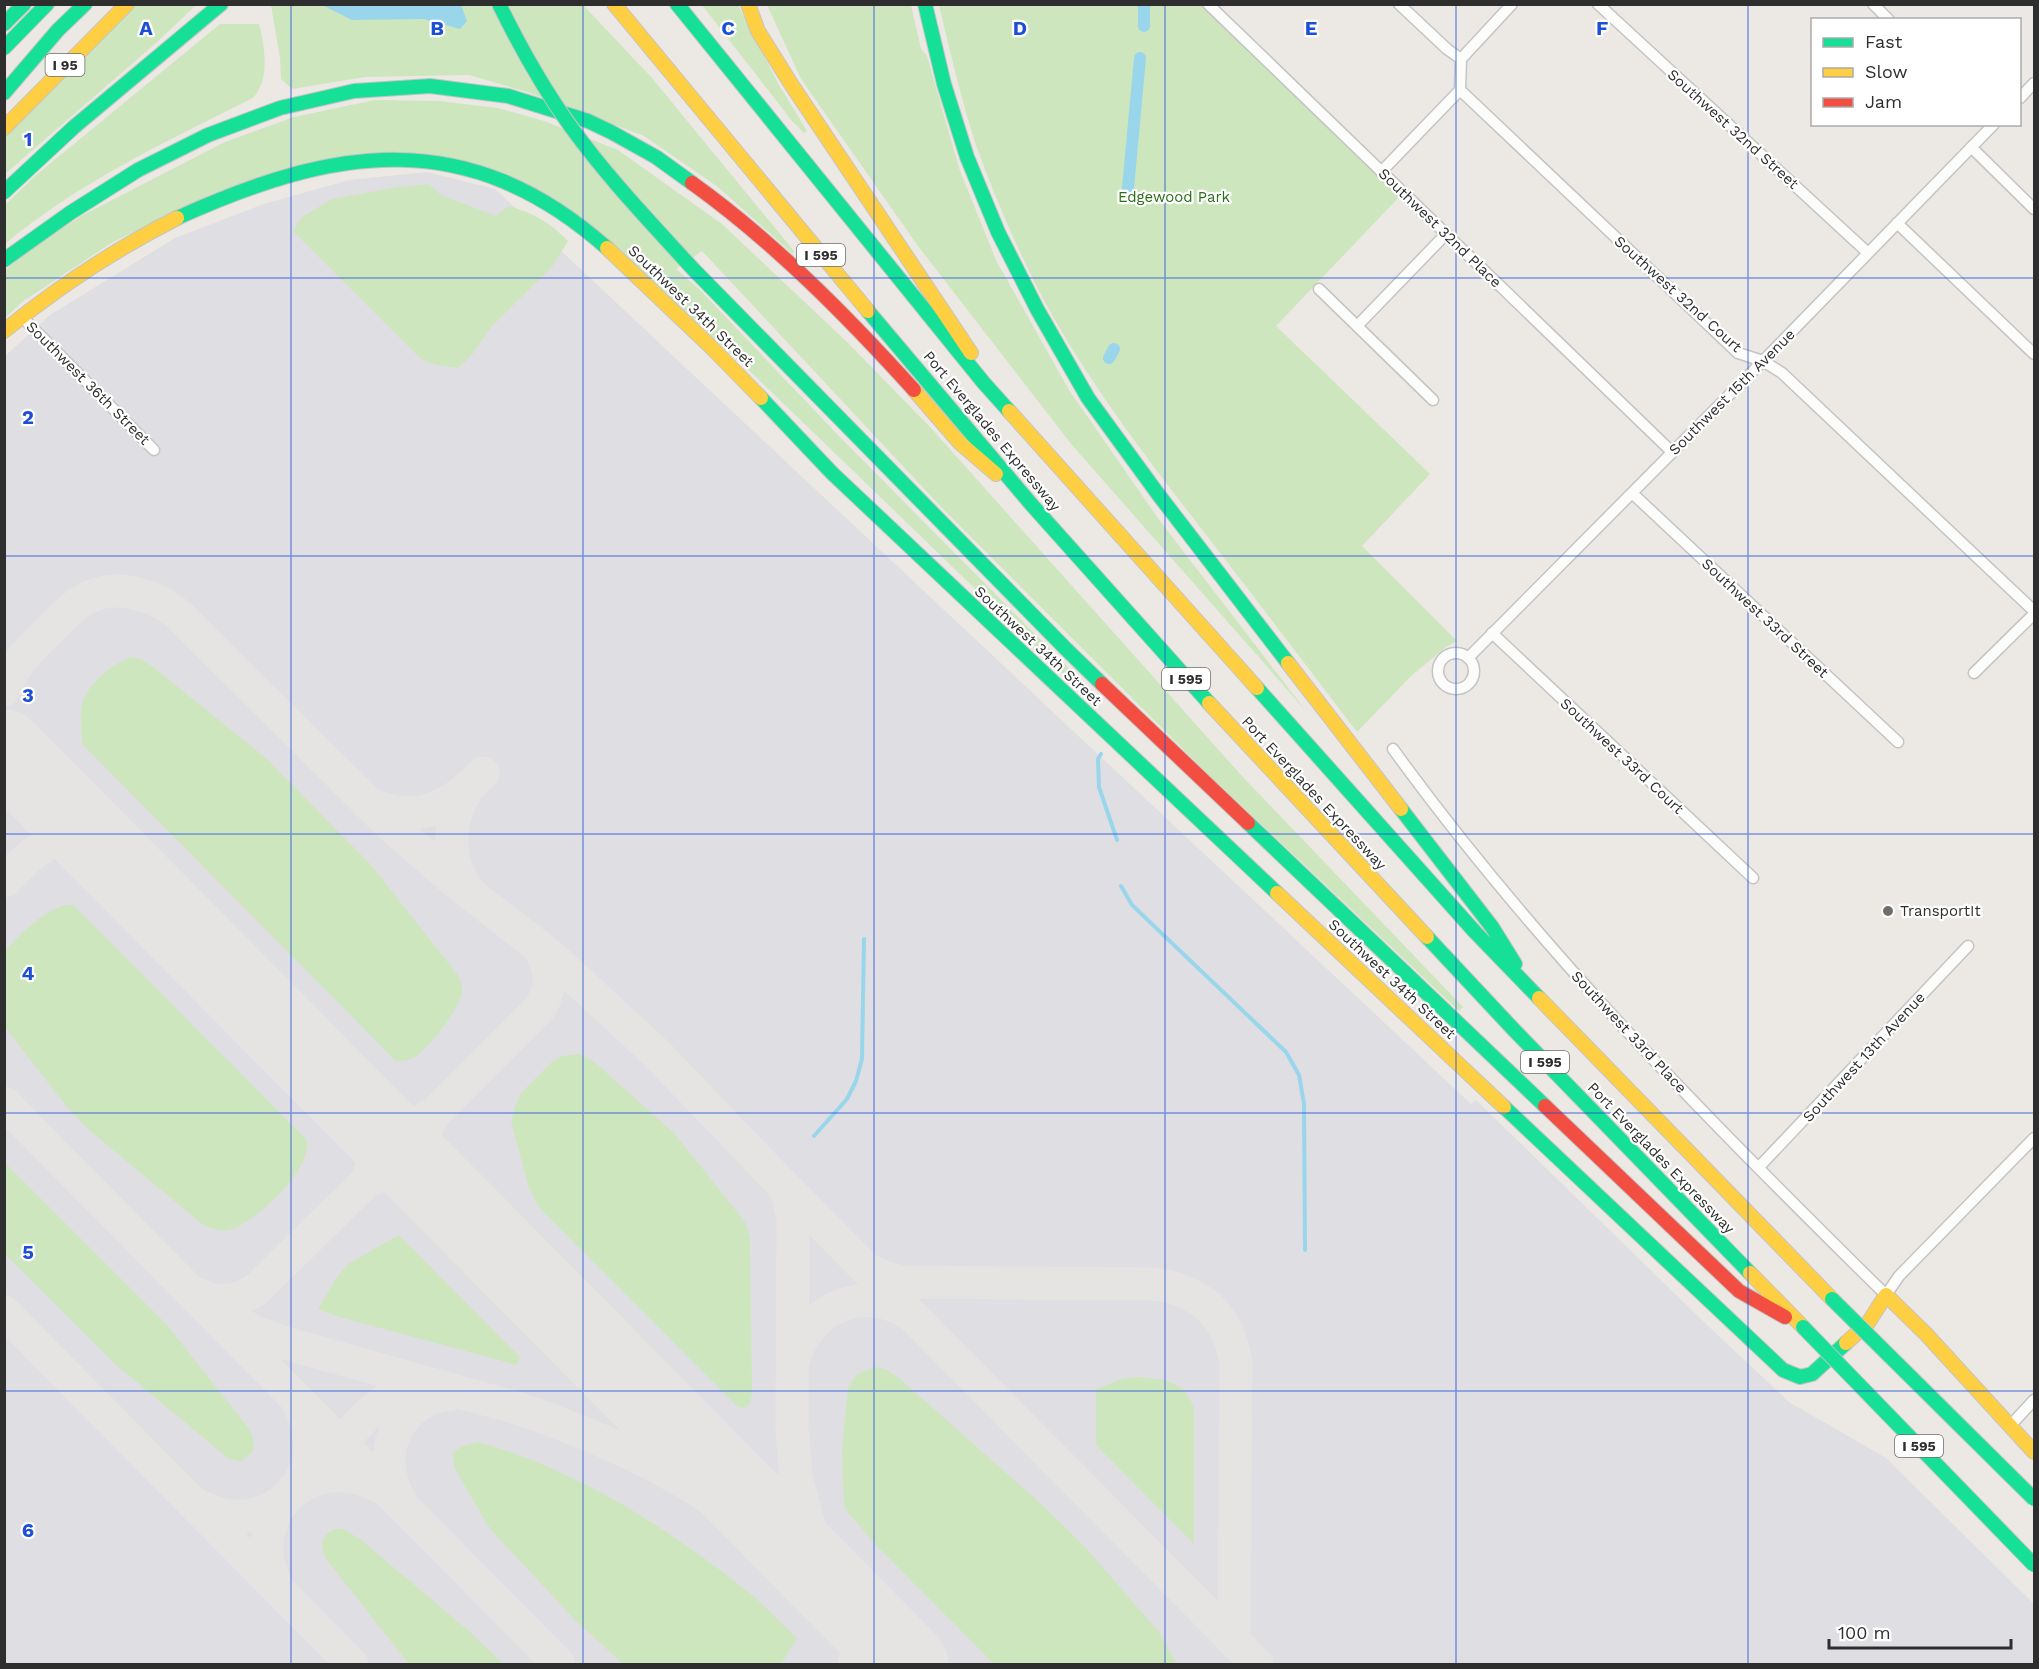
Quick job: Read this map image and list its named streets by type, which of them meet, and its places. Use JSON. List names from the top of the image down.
{
  "streets": {
    "main road": [
      "I 95",
      "I 595",
      "Southwest 34th Street",
      "Port Everglades Expressway"
    ],
    "street": [
      "Southwest 32nd Street",
      "Southwest 32nd Place",
      "Southwest 32nd Court",
      "Southwest 36th Street",
      "Southwest 15th Avenue",
      "Southwest 33rd Street",
      "Southwest 33rd Court",
      "Southwest 33rd Place",
      "Southwest 13th Avenue"
    ]
  },
  "crossings": [
    ["Southwest 32nd Street", "Southwest 15th Avenue"],
    ["Southwest 32nd Place", "Southwest 15th Avenue"],
    ["Southwest 32nd Court", "Southwest 15th Avenue"],
    ["Southwest 34th Street", "Southwest 36th Street"],
    ["Southwest 34th Street", "Southwest 33rd Place"],
    ["Southwest 15th Avenue", "Southwest 33rd Street"],
    ["Southwest 15th Avenue", "Southwest 33rd Court"],
    ["Southwest 33rd Place", "Southwest 13th Avenue"]
  ],
  "parks": ["Edgewood Park"],
  "places": ["TransportIt"],
  "legend": ["Fast", "Slow", "Jam"],
  "scale_bar": "100 m",
  "grid": {
    "columns": [
      "A",
      "B",
      "C",
      "D",
      "E",
      "F"
    ],
    "rows": [
      "1",
      "2",
      "3",
      "4",
      "5",
      "6"
    ]
  }
}
